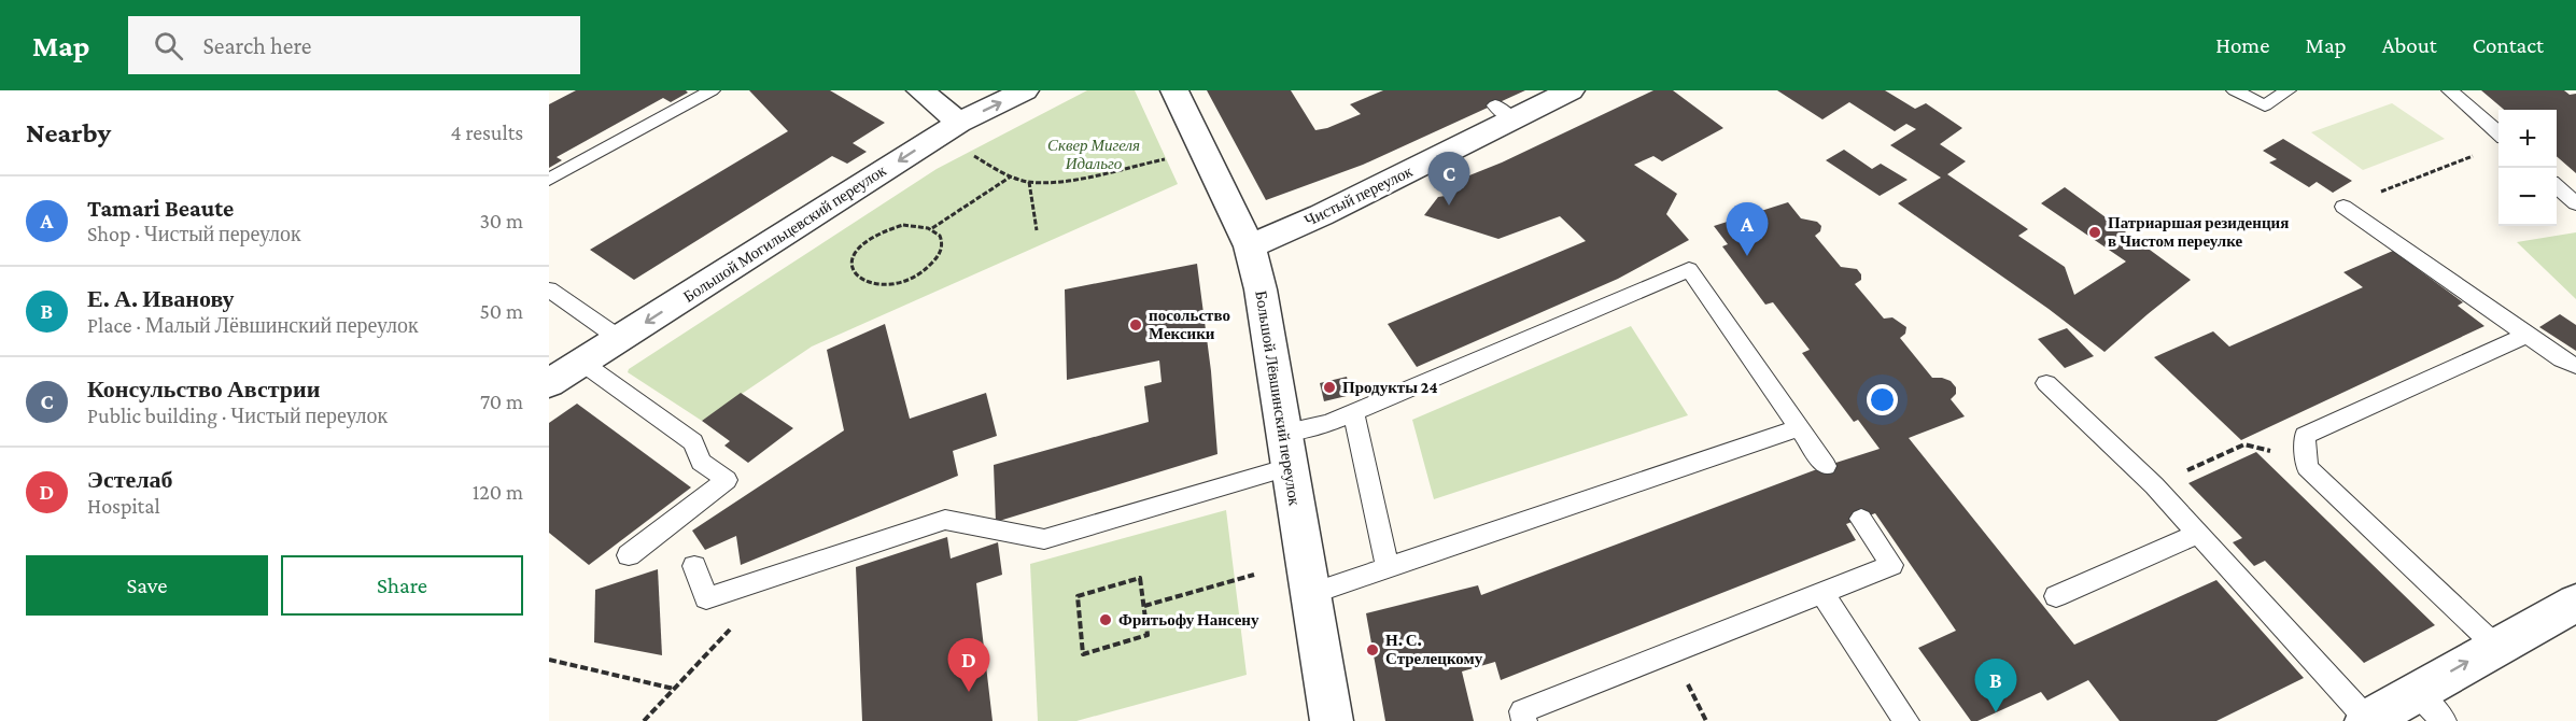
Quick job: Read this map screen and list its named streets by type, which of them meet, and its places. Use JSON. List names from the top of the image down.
{
  "streets": {
    "street": ["Чистый переулок", "Большой Могильцевский переулок", "Большой Лёвшинский переулок"]
  },
  "crossings": [
    ["Чистый переулок", "Большой Лёвшинский переулок"]
  ],
  "parks": ["Сквер Мигеля Идальго"],
  "places": [
    "Патриаршая резиденция в Чистом переулке",
    "посольство Мексики",
    "Продукты 24",
    "Фритьофу Нансену",
    "Н. С. Стрелецкому"
  ],
  "page": {
    "header": "Map",
    "search": "Search here",
    "nav": [
      "Home",
      "Map",
      "About",
      "Contact"
    ],
    "heading": ["Nearby", "4 results"],
    "map_buttons": ["+", "−"],
    "pins": [
      "C",
      "A",
      "D",
      "B"
    ],
    "list": [
      {
        "mark": "A",
        "name": "Tamari Beaute",
        "note": "Shop · Чистый переулок",
        "value": "30 m"
      },
      {
        "mark": "B",
        "name": "Е. А. Иванову",
        "note": "Place · Малый Лёвшинский переулок",
        "value": "50 m"
      },
      {
        "mark": "C",
        "name": "Консульство Австрии",
        "note": "Public building · Чистый переулок",
        "value": "70 m"
      },
      {
        "mark": "D",
        "name": "Эстелаб",
        "note": "Hospital",
        "value": "120 m"
      }
    ],
    "buttons": ["Save", "Share"]
  }
}
